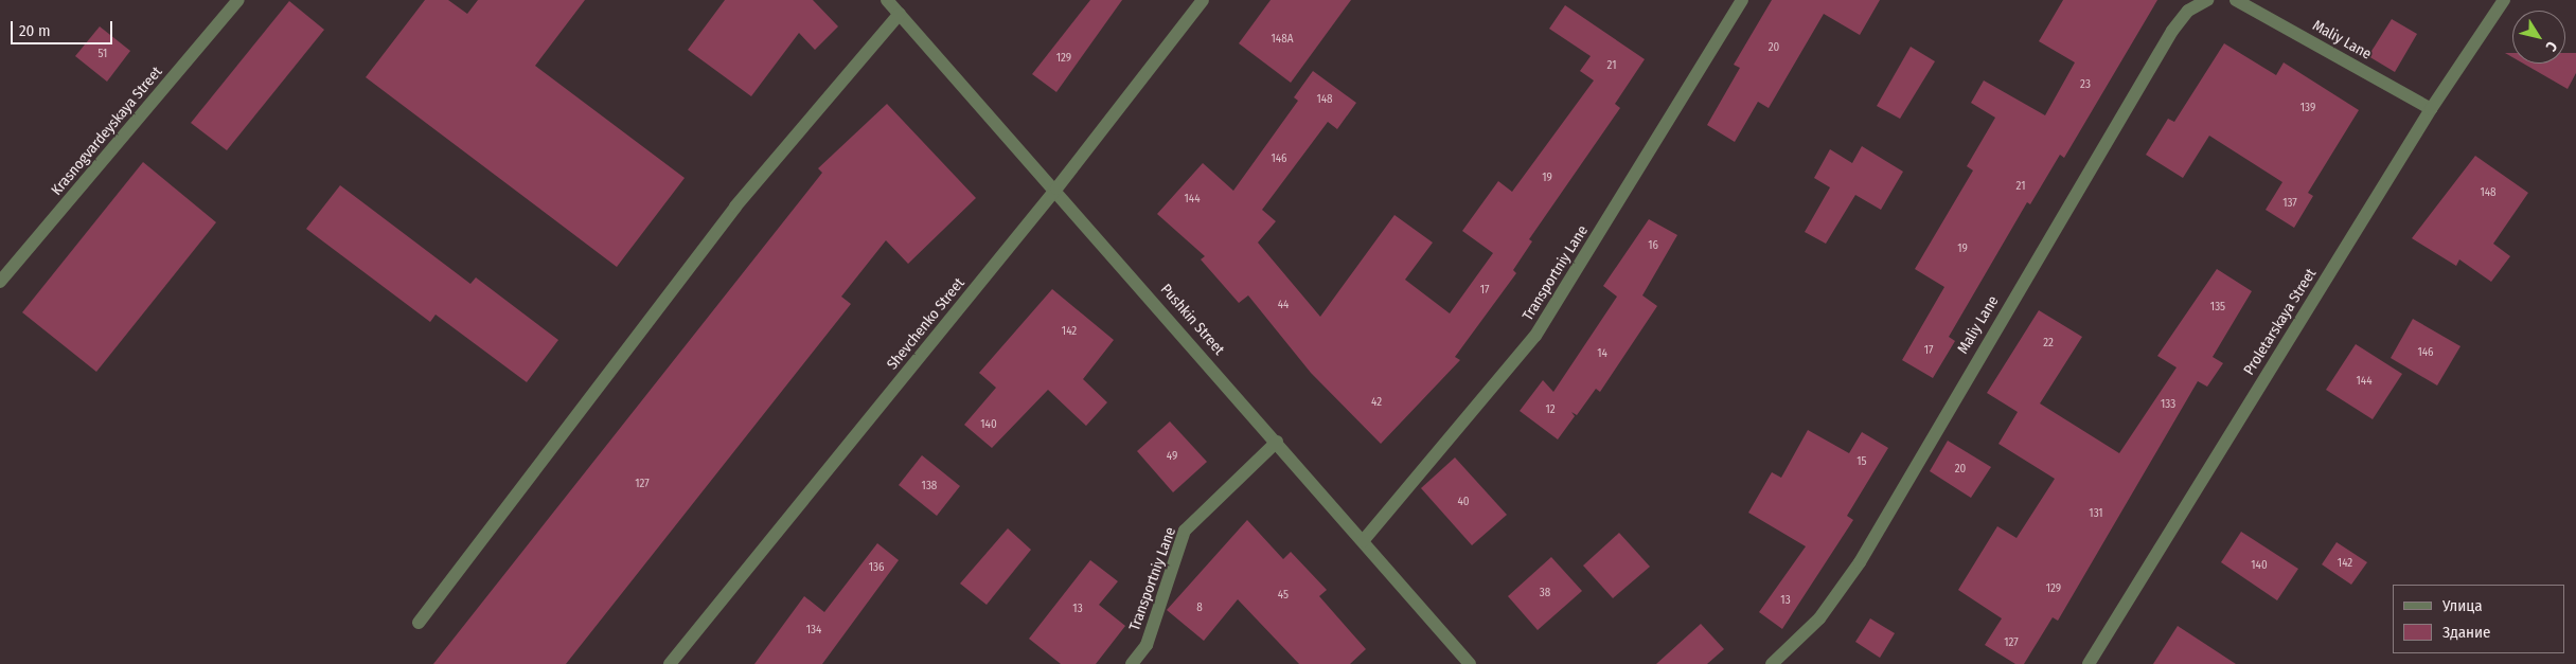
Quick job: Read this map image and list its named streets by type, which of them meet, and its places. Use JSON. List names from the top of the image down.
{
  "streets": {
    "street": [
      "Maliy Lane",
      "Krasnogvardeyskaya Street",
      "Transportniy Lane",
      "Pushkin Street",
      "Proletarskaya Street",
      "Shevchenko Street"
    ]
  },
  "crossings": [
    ["Maliy Lane", "Proletarskaya Street"],
    ["Transportniy Lane", "Pushkin Street"],
    ["Pushkin Street", "Shevchenko Street"]
  ],
  "house_numbers": [
    "148А",
    "20",
    "51",
    "129",
    "21",
    "23",
    "148",
    "139",
    "146",
    "19",
    "21",
    "148",
    "144",
    "137",
    "16",
    "19",
    "17",
    "44",
    "135",
    "142",
    "22",
    "17",
    "146",
    "14",
    "144",
    "42",
    "133",
    "12",
    "140",
    "49",
    "15",
    "20",
    "127",
    "138",
    "40",
    "131",
    "142",
    "140",
    "136",
    "129",
    "38",
    "45",
    "13",
    "8",
    "13",
    "134",
    "127"
  ],
  "legend": ["Улица", "Здание"],
  "scale_bar": "20 m",
  "north": "bottom right"
}
